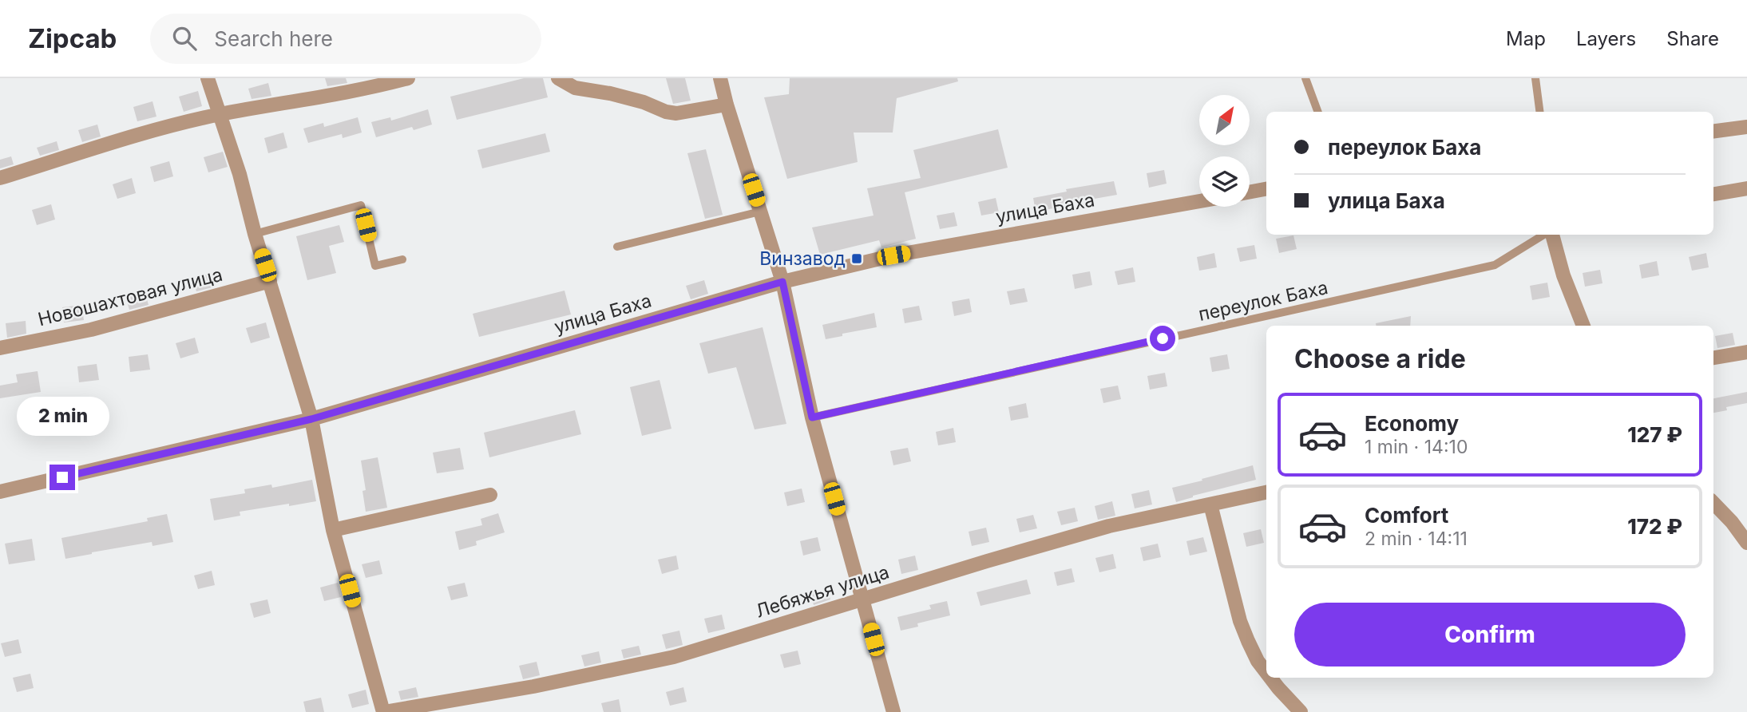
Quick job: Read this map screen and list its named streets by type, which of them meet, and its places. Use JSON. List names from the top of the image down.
{
  "streets": {
    "street": ["улица Баха", "Новошахтовая улица", "Лебяжья улица"],
    "lane": ["переулок Баха"]
  },
  "places": {
    "transit": ["Винзавод"]
  },
  "north": "top right",
  "page": {
    "header": "Zipcab",
    "search": "Search here",
    "nav": ["Map", "Layers", "Share"],
    "banner": ["переулок Баха", "улица Баха"],
    "heading": "Choose a ride",
    "list": [
      {
        "name": "Economy",
        "note": "1 min · 14:10",
        "value": "127 ₽"
      },
      {
        "name": "Comfort",
        "note": "2 min · 14:11",
        "value": "172 ₽"
      }
    ],
    "bubble": "2 min",
    "buttons": "Confirm"
  }
}
